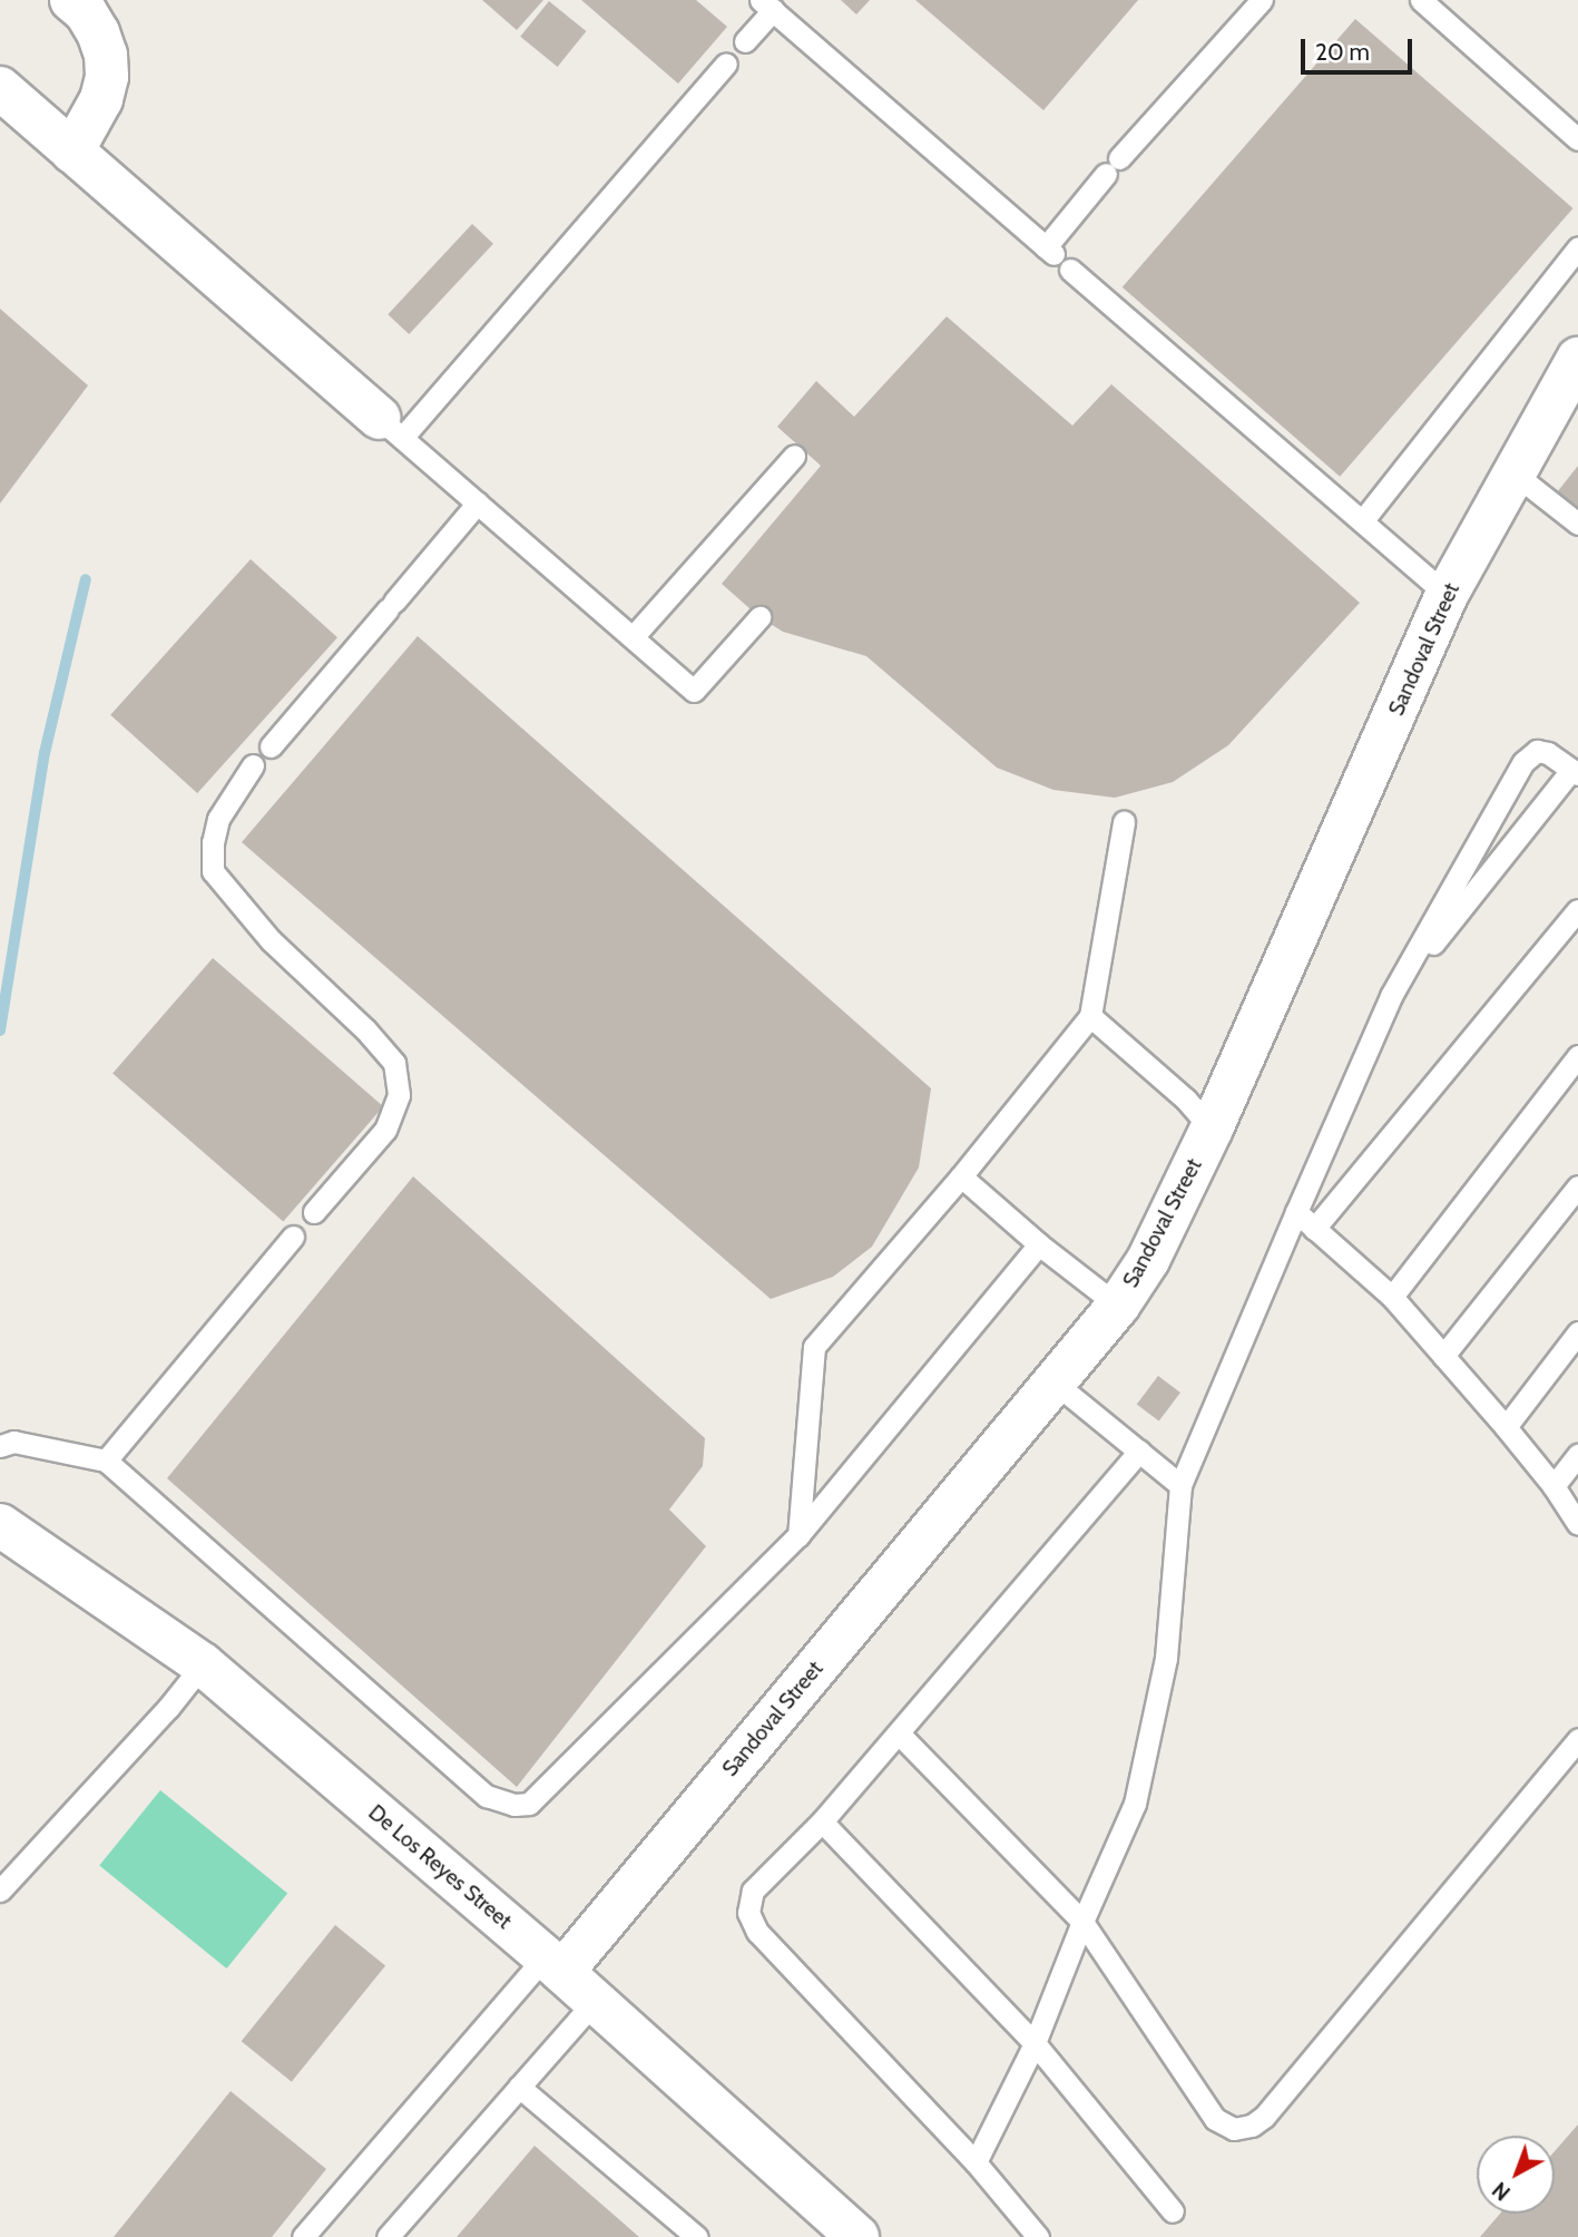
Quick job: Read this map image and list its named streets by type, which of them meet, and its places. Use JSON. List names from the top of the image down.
{
  "streets": {
    "street": ["Sandoval Street", "De Los Reyes Street"]
  },
  "crossings": [
    ["Sandoval Street", "De Los Reyes Street"]
  ],
  "scale_bar": "20 m",
  "north": "bottom left"
}
